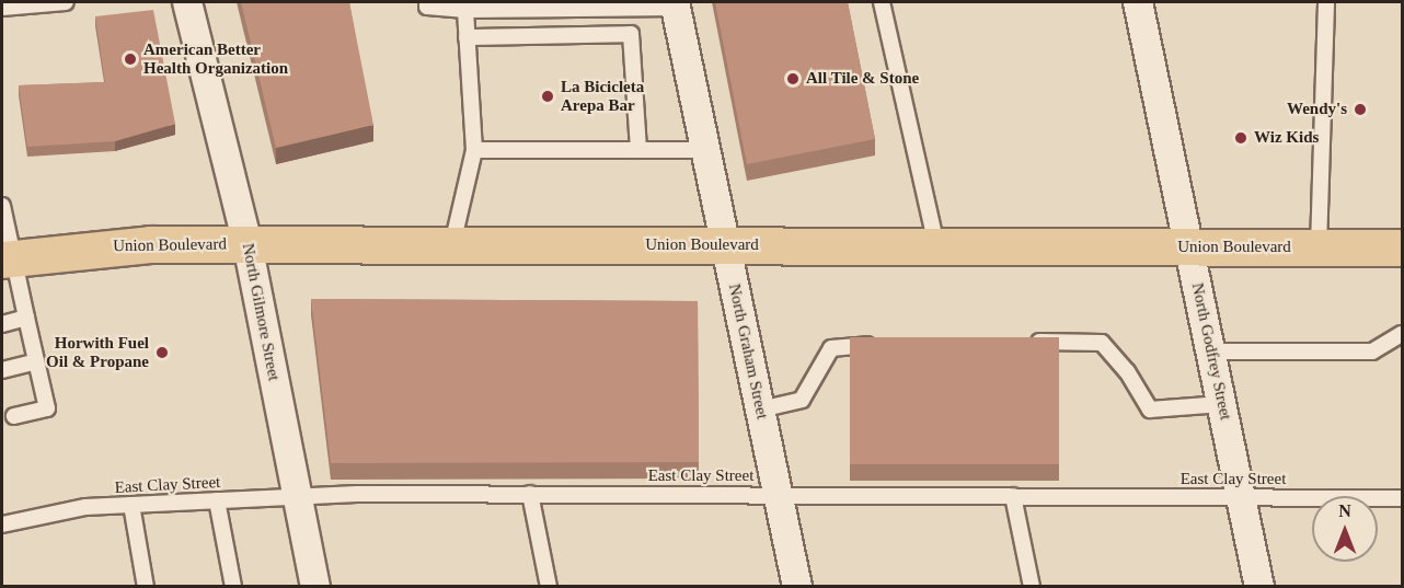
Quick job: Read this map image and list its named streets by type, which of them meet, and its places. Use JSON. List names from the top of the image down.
{
  "streets": {
    "main road": ["Union Boulevard"],
    "street": ["North Gilmore Street", "North Graham Street", "North Godfrey Street"],
    "lane": ["East Clay Street"]
  },
  "crossings": [
    ["Union Boulevard", "North Gilmore Street"],
    ["Union Boulevard", "North Graham Street"],
    ["Union Boulevard", "North Godfrey Street"],
    ["North Gilmore Street", "East Clay Street"],
    ["North Graham Street", "East Clay Street"],
    ["North Godfrey Street", "East Clay Street"]
  ],
  "places": [
    "American Better Health Organization",
    "All Tile & Stone",
    "La Bicicleta Arepa Bar",
    "Wendy's",
    "Wiz Kids",
    "Horwith Fuel Oil & Propane"
  ],
  "north": "top"
}
